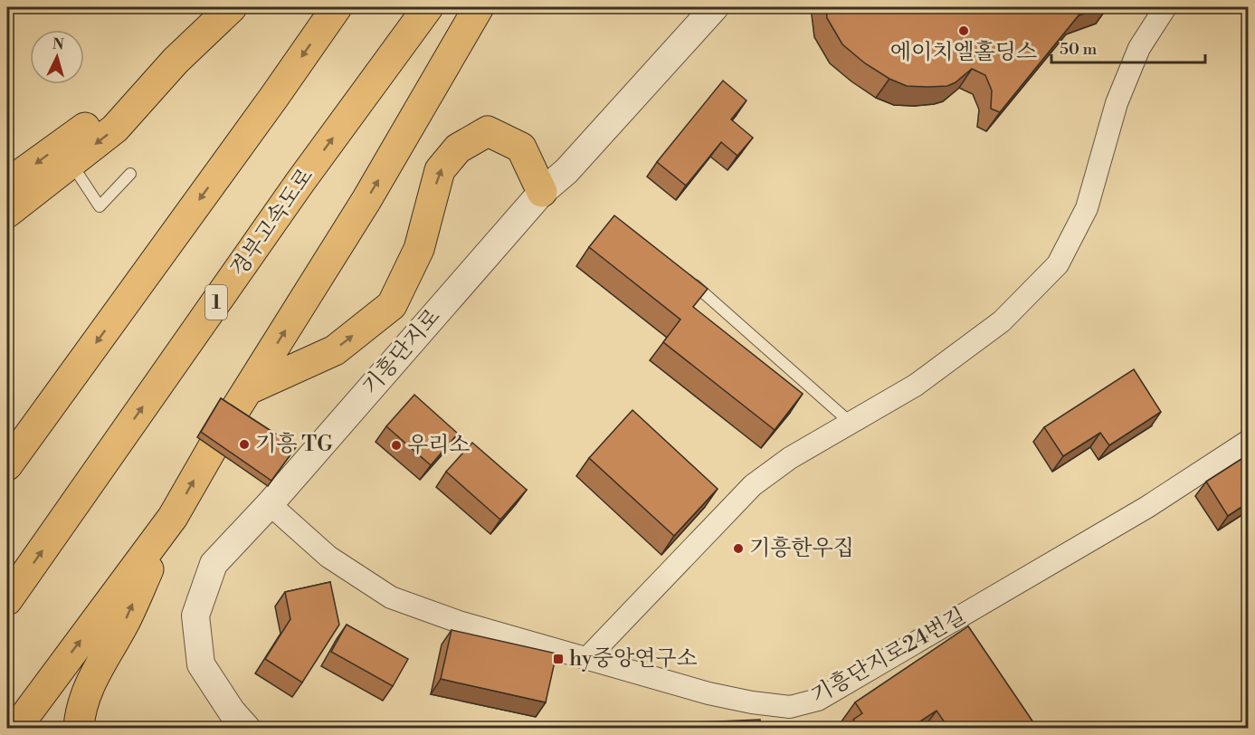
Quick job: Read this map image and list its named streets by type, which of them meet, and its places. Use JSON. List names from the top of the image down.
{
  "streets": {
    "highway": ["경부고속도로", "1"],
    "street": ["기흥단지로", "기흥단지로24번길"]
  },
  "crossings": [
    ["기흥단지로", "기흥단지로24번길"]
  ],
  "places": {
    "other": [
      "에이치엘홀딩스",
      "기흥 TG",
      "우리소",
      "기흥한우집"
    ],
    "transit": ["hy중앙연구소"]
  },
  "scale_bar": "50 m",
  "north": "top"
}
